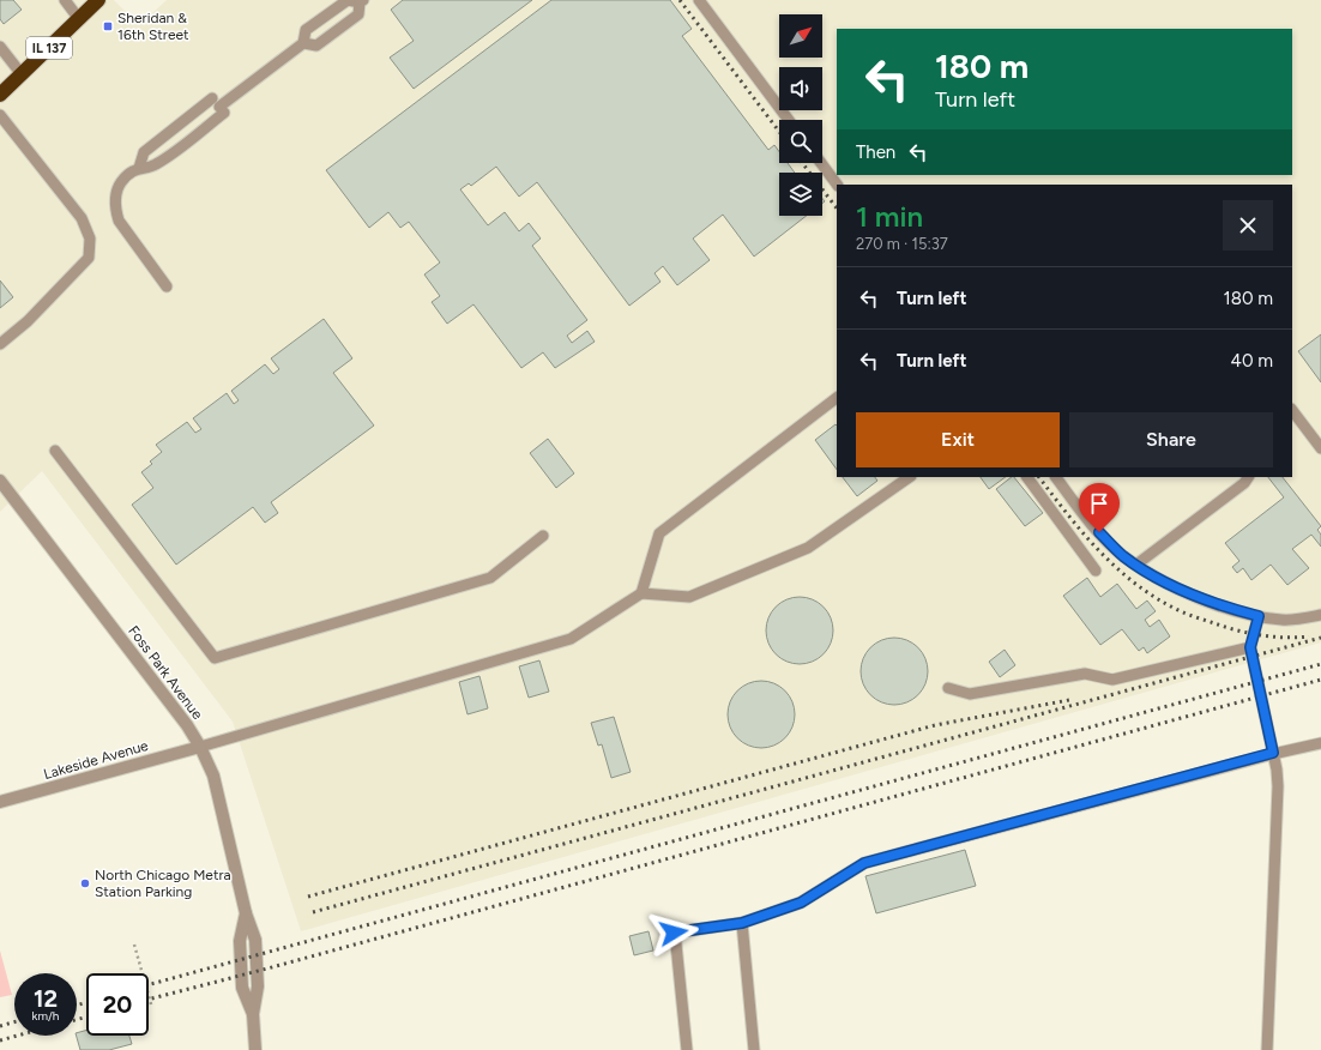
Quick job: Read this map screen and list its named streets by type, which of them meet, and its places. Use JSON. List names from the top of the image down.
{
  "streets": {
    "highway": ["IL 137"],
    "street": ["Foss Park Avenue", "Lakeside Avenue"]
  },
  "crossings": [
    ["Foss Park Avenue", "Lakeside Avenue"]
  ],
  "places": {
    "transit": ["Sheridan & 16th Street"],
    "other": ["North Chicago Metra Station Parking"]
  },
  "north": "top right",
  "page": {
    "turn": ["180 m", "Turn left"],
    "then": "Then",
    "heading": ["1 min", "270 m · 15:37"],
    "list": [
      {
        "name": "Turn left",
        "value": "180 m"
      },
      {
        "name": "Turn left",
        "value": "40 m"
      }
    ],
    "buttons": ["Exit", "Share"],
    "speed": "12 km/h",
    "limit": "20"
  }
}
